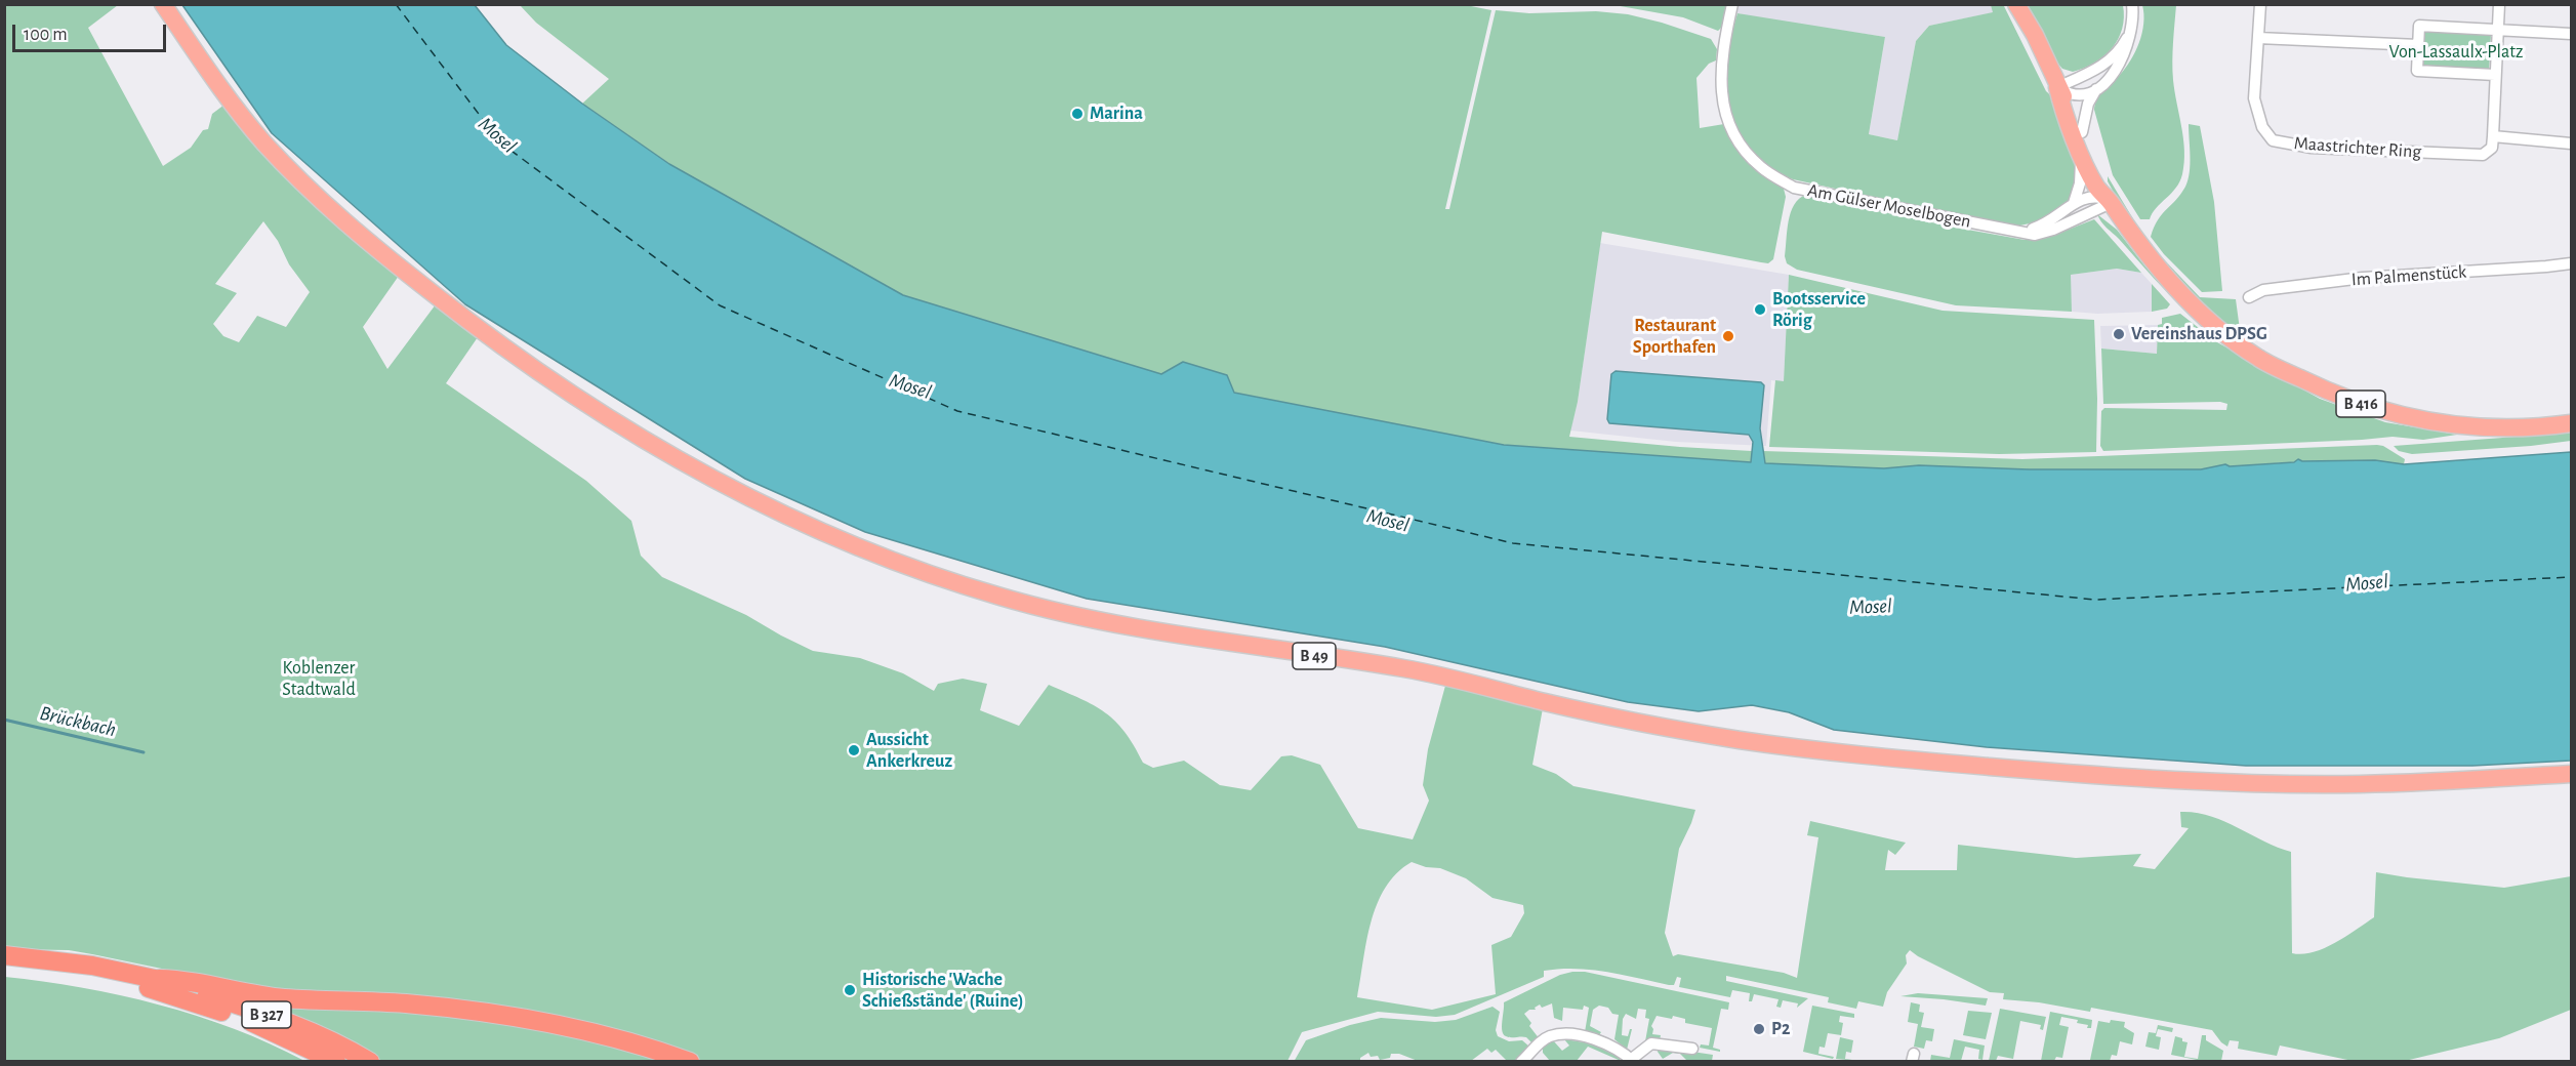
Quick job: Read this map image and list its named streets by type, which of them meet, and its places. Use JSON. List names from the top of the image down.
{
  "streets": {
    "highway": ["B 327"],
    "main road": ["B 416", "B 49"],
    "street": ["Maastrichter Ring", "Am Gülser Moselbogen", "Im Palmenstück"]
  },
  "crossings": [
    ["Am Gülser Moselbogen", "B 416"]
  ],
  "water": ["Mosel", "Brückbach"],
  "parks": ["Von-Lassaulx-Platz", "Koblenzer Stadtwald"],
  "places": [
    "Marina",
    "Bootsservice Rörig",
    "Vereinshaus DPSG",
    "Restaurant Sporthafen",
    "Aussicht Ankerkreuz",
    "Historische 'Wache Schießstände' (Ruine)",
    "P2"
  ],
  "scale_bar": "100 m"
}
